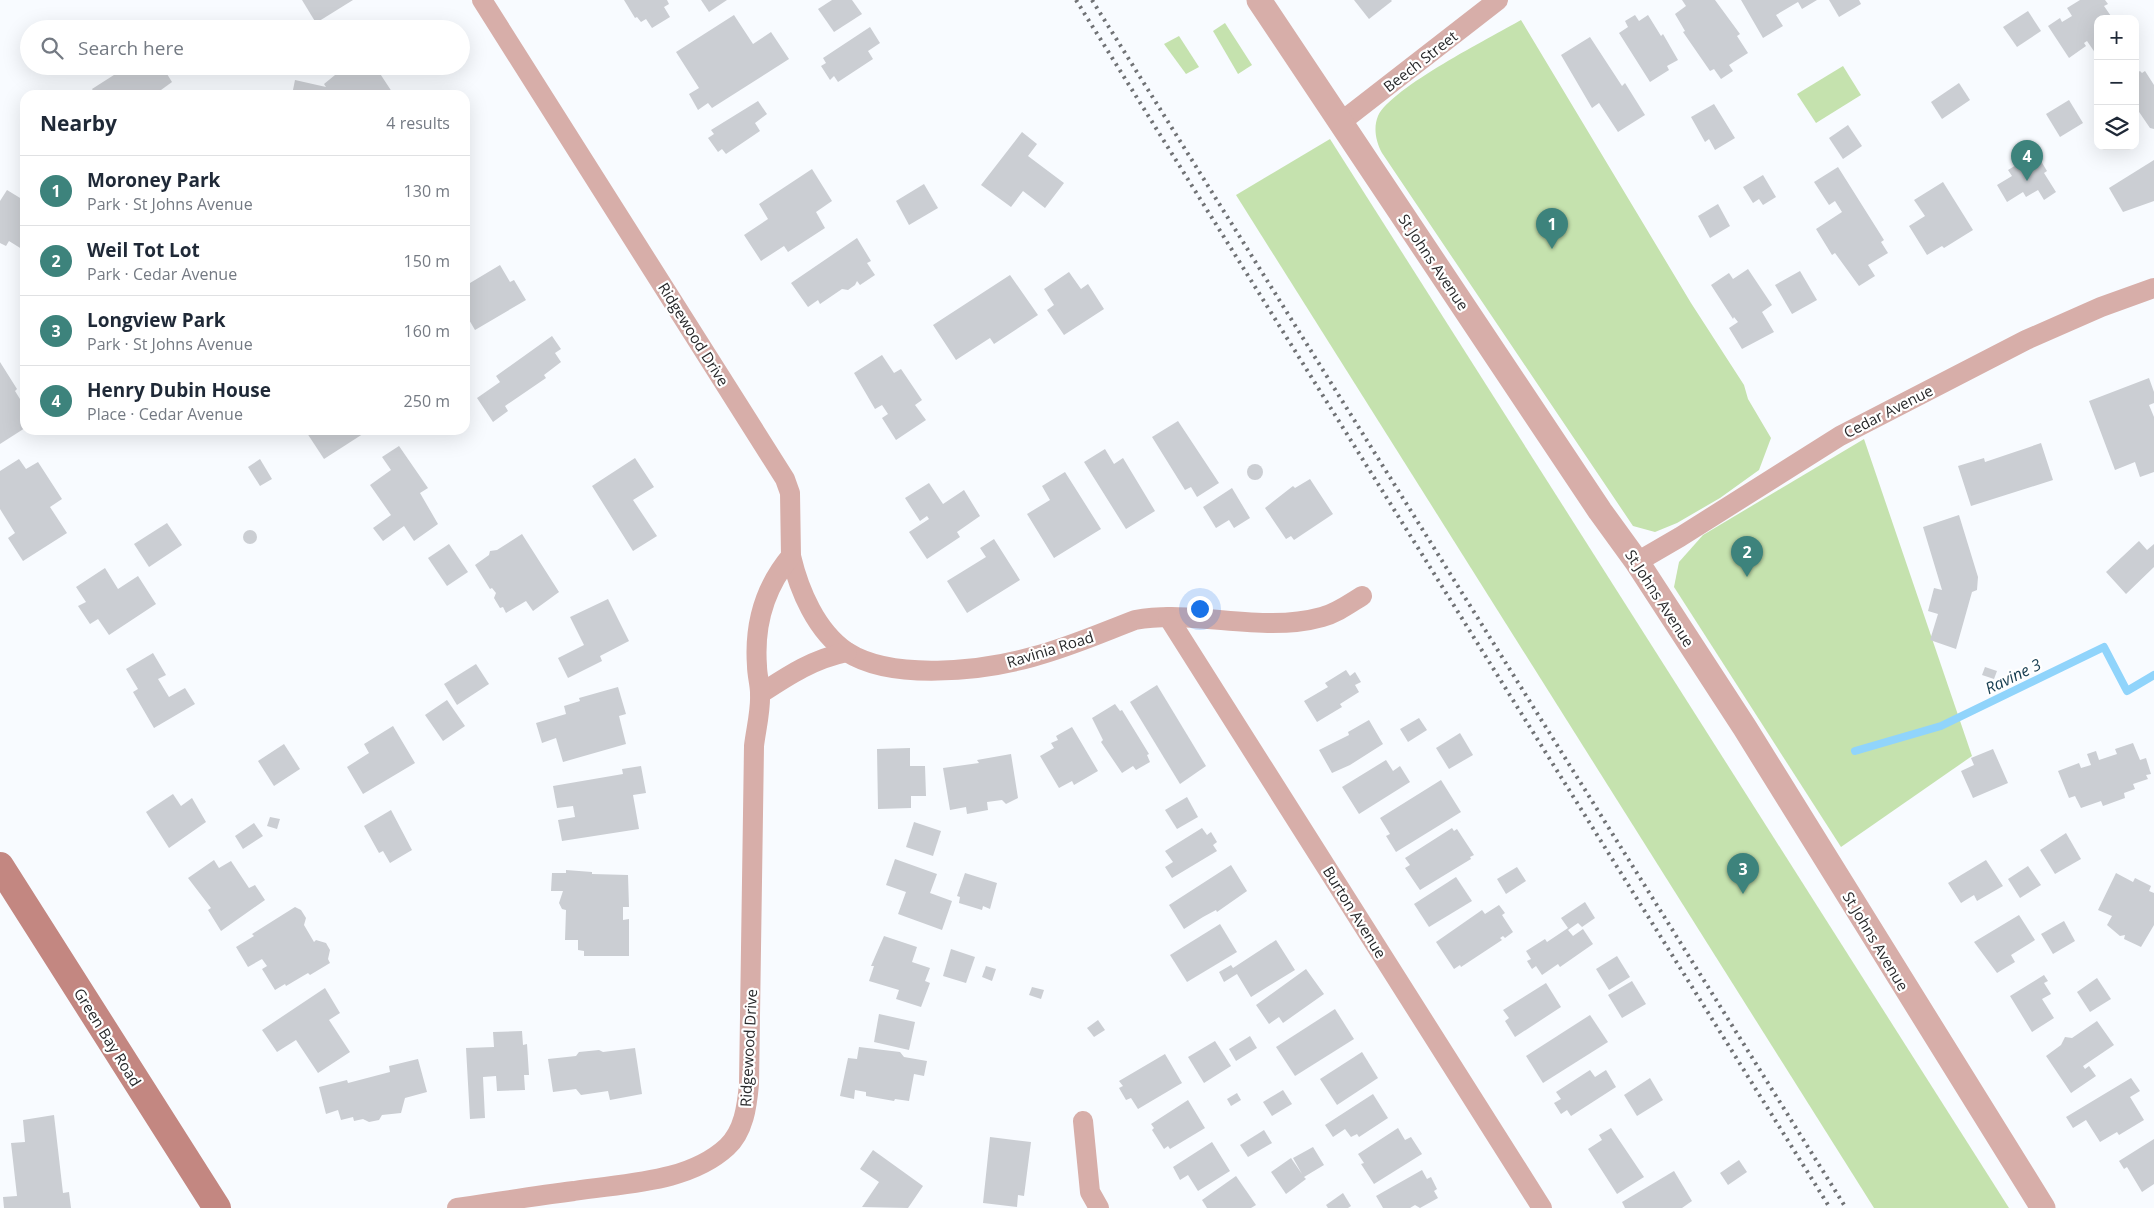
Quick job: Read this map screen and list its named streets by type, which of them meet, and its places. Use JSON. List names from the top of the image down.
{
  "streets": {
    "main road": ["Green Bay Road"],
    "street": [
      "Beech Street",
      "St Johns Avenue",
      "Ridgewood Drive",
      "Cedar Avenue",
      "Ravinia Road",
      "Burton Avenue"
    ]
  },
  "crossings": [
    ["Beech Street", "St Johns Avenue"],
    ["St Johns Avenue", "Cedar Avenue"],
    ["Ridgewood Drive", "Ravinia Road"],
    ["Ravinia Road", "Burton Avenue"]
  ],
  "water": ["Ravine 3"],
  "page": {
    "map_buttons": ["+", "−"],
    "search": "Search here",
    "heading": ["Nearby", "4 results"],
    "pins": [
      "4",
      "1",
      "2",
      "3"
    ],
    "list": [
      {
        "mark": "1",
        "name": "Moroney Park",
        "note": "Park · St Johns Avenue",
        "value": "130 m"
      },
      {
        "mark": "2",
        "name": "Weil Tot Lot",
        "note": "Park · Cedar Avenue",
        "value": "150 m"
      },
      {
        "mark": "3",
        "name": "Longview Park",
        "note": "Park · St Johns Avenue",
        "value": "160 m"
      },
      {
        "mark": "4",
        "name": "Henry Dubin House",
        "note": "Place · Cedar Avenue",
        "value": "250 m"
      }
    ]
  }
}
